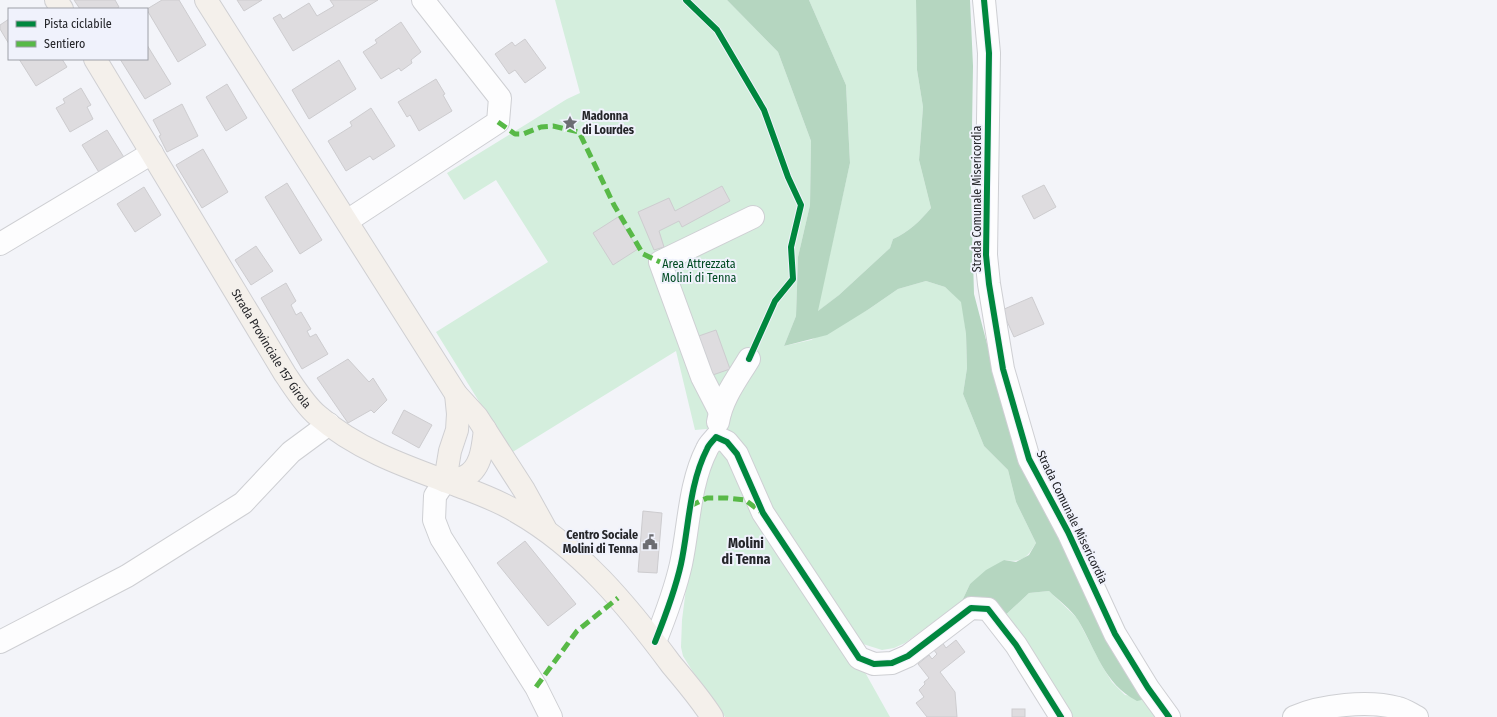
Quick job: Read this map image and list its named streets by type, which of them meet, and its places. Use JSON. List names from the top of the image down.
{
  "streets": {
    "main road": ["Strada Provinciale 157 Girola"],
    "street": ["Strada Comunale Misericordia"]
  },
  "districts": ["Molini di Tenna"],
  "parks": ["Area Attrezzata Molini di Tenna"],
  "places": {
    "place": ["Madonna di Lourdes"],
    "public building": ["Centro Sociale Molini di Tenna"]
  },
  "legend": ["Pista ciclabile", "Sentiero"]
}
